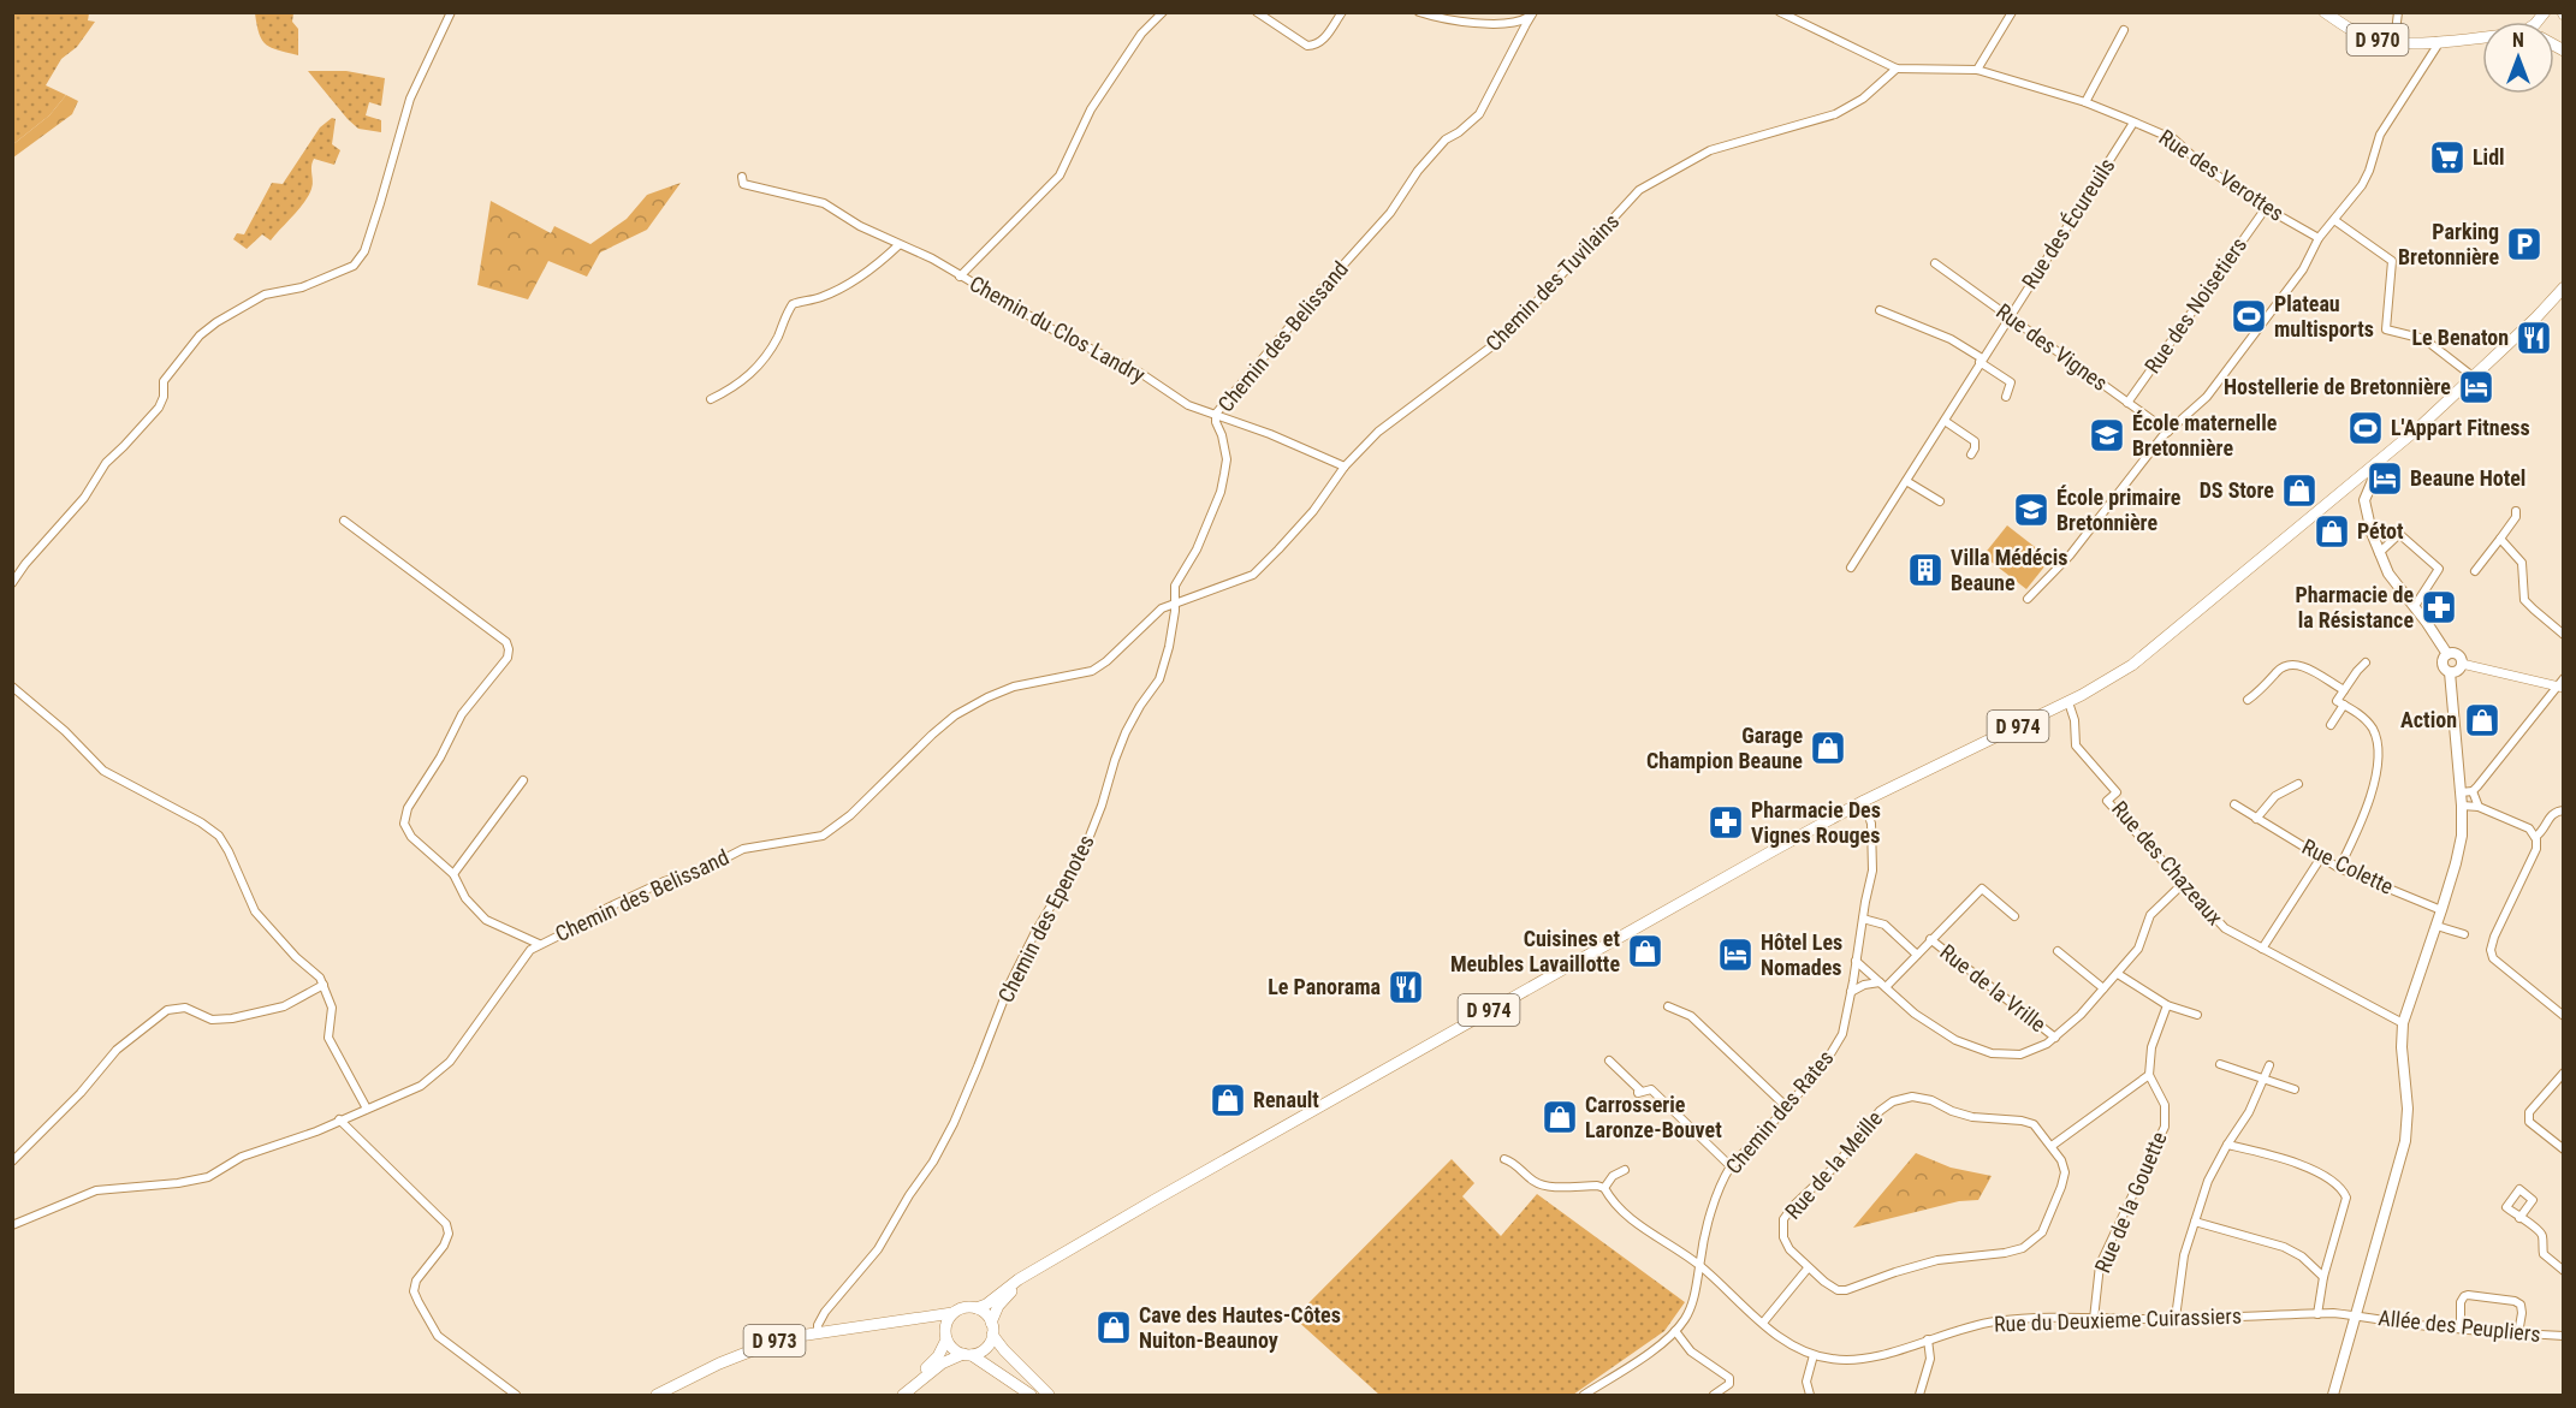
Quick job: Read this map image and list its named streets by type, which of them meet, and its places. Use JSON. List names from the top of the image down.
{
  "streets": {
    "main road": ["D 970", "D 974", "D 973"],
    "street": [
      "Rue des Verottes",
      "Rue des Écureuils",
      "Chemin des Tuvilains",
      "Rue des Noisetiers",
      "Chemin du Clos Landry",
      "Chemin des Belissand",
      "Rue des Vignes",
      "Rue des Chazeaux",
      "Rue Colette",
      "Chemin des Epenotes",
      "Rue de la Vrille",
      "Chemin des Rates",
      "Rue de la Meille",
      "Rue de la Gouette",
      "Rue du Deuxieme Cuirassiers",
      "Allée des Peupliers"
    ]
  },
  "crossings": [
    ["Rue des Verottes", "Rue des Écureuils"],
    ["Rue des Verottes", "Chemin des Tuvilains"],
    ["Rue des Verottes", "Rue des Noisetiers"],
    ["Rue des Écureuils", "Rue des Vignes"],
    ["Chemin des Tuvilains", "Chemin du Clos Landry"],
    ["Chemin des Tuvilains", "Chemin des Belissand"],
    ["Chemin des Tuvilains", "Chemin des Epenotes"],
    ["Rue des Noisetiers", "Rue des Vignes"],
    ["Chemin du Clos Landry", "Chemin des Belissand"],
    ["Chemin des Belissand", "Chemin des Epenotes"],
    ["D 974", "Rue des Chazeaux"],
    ["D 974", "Chemin des Rates"],
    ["D 974", "D 973"],
    ["Chemin des Epenotes", "D 973"],
    ["Chemin des Rates", "Rue du Deuxieme Cuirassiers"],
    ["Rue de la Gouette", "Rue du Deuxieme Cuirassiers"],
    ["Rue du Deuxieme Cuirassiers", "Allée des Peupliers"]
  ],
  "places": {
    "supermarket": ["Lidl"],
    "parking": ["Parking Bretonnière"],
    "sports": ["Plateau multisports", "L'Appart Fitness"],
    "restaurant": ["Le Benaton", "Le Panorama"],
    "hotel": ["Hostellerie de Bretonnière", "Beaune Hotel", "Hôtel Les Nomades"],
    "school or university": ["École maternelle Bretonnière", "École primaire Bretonnière"],
    "shop": [
      "DS Store",
      "Pétot",
      "Action",
      "Garage Champion Beaune",
      "Cuisines et Meubles Lavaillotte",
      "Renault",
      "Carrosserie Laronze-Bouvet",
      "Cave des Hautes-Côtes Nuiton-Beaunoy"
    ],
    "building": ["Villa Médécis Beaune"],
    "pharmacy": ["Pharmacie de la Résistance", "Pharmacie Des Vignes Rouges"]
  },
  "north": "top"
}
